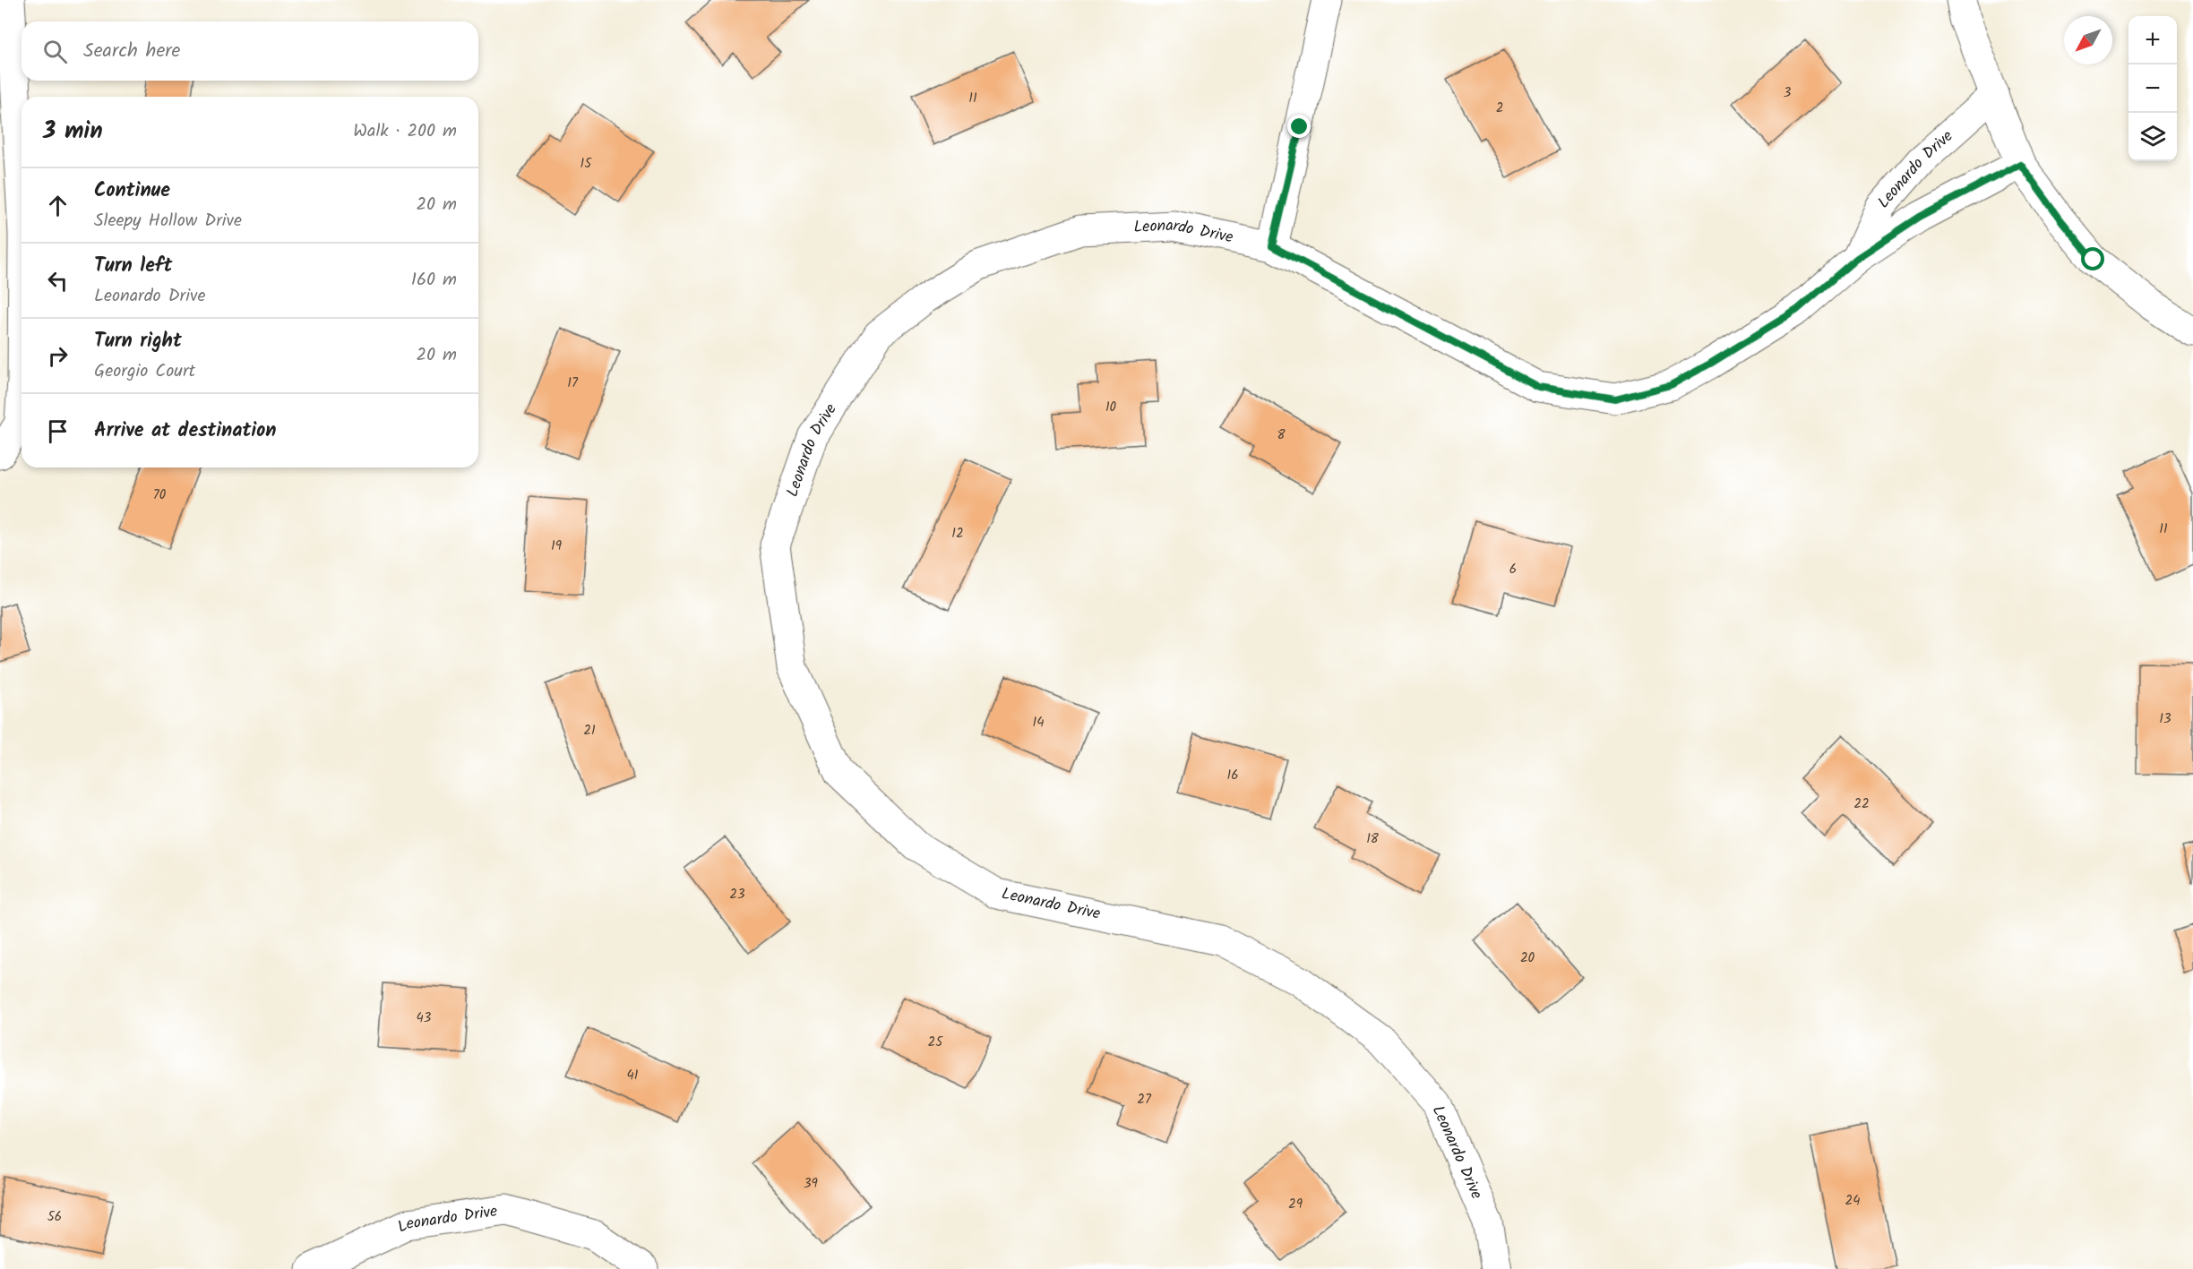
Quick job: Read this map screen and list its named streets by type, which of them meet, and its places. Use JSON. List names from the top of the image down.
{
  "streets": {
    "street": ["Leonardo Drive"]
  },
  "house_numbers": [
    "3",
    "11",
    "2",
    "15",
    "17",
    "10",
    "8",
    "70",
    "11",
    "12",
    "19",
    "6",
    "13",
    "14",
    "21",
    "16",
    "22",
    "18",
    "23",
    "20",
    "43",
    "25",
    "41",
    "27",
    "39",
    "24",
    "29",
    "56"
  ],
  "north": "bottom left",
  "page": {
    "map_buttons": ["+", "−"],
    "search": "Search here",
    "heading": ["3 min", "Walk · 200 m"],
    "list": [
      ["Continue", "Sleepy Hollow Drive", "20 m"],
      ["Turn left", "Leonardo Drive", "160 m"],
      ["Turn right", "Georgio Court", "20 m"],
      "Arrive at destination"
    ]
  }
}
